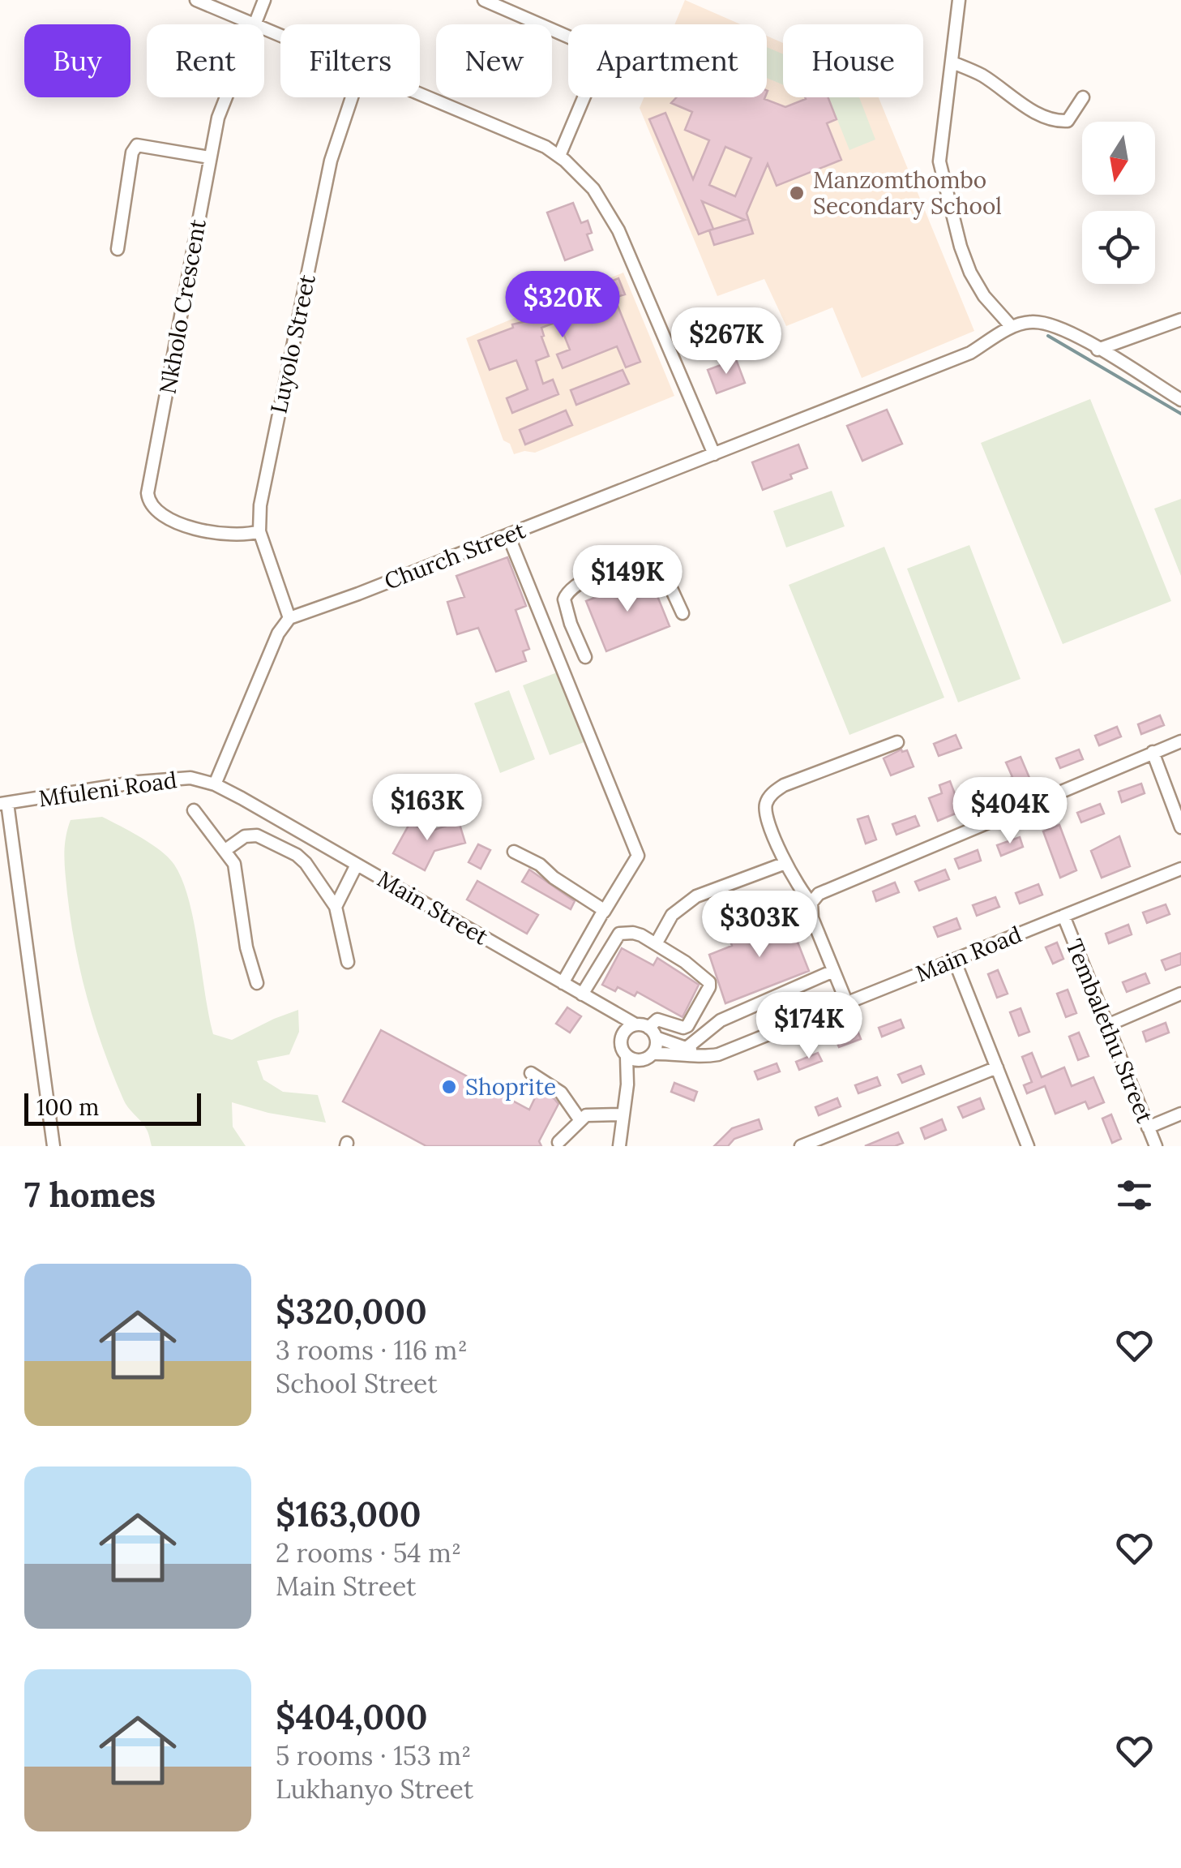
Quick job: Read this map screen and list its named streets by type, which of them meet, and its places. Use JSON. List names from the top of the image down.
{
  "streets": {
    "street": [
      "Nkholo Crescent",
      "Luyolo Street",
      "Church Street",
      "Mfuleni Road",
      "Main Street",
      "Main Road",
      "Tembalethu Street"
    ]
  },
  "crossings": [
    ["Nkholo Crescent", "Luyolo Street"],
    ["Luyolo Street", "Church Street"],
    ["Mfuleni Road", "Main Street"],
    ["Main Street", "Main Road"],
    ["Main Road", "Tembalethu Street"]
  ],
  "places": ["Manzomthombo Secondary School", "Shoprite"],
  "scale_bar": "100 m",
  "north": "bottom",
  "page": {
    "chip": [
      "Buy",
      "Rent",
      "Filters",
      "New",
      "Apartment",
      "House"
    ],
    "price": [
      "$320K",
      "$267K",
      "$149K",
      "$163K",
      "$404K",
      "$303K",
      "$174K"
    ],
    "scale": "100 m",
    "heading": "7 homes",
    "list": [
      {
        "name": "$320,000",
        "note": "3 rooms · 116 m² · School Street"
      },
      {
        "name": "$163,000",
        "note": "2 rooms · 54 m² · Main Street"
      },
      {
        "name": "$404,000",
        "note": "5 rooms · 153 m² · Lukhanyo Street"
      }
    ]
  }
}
